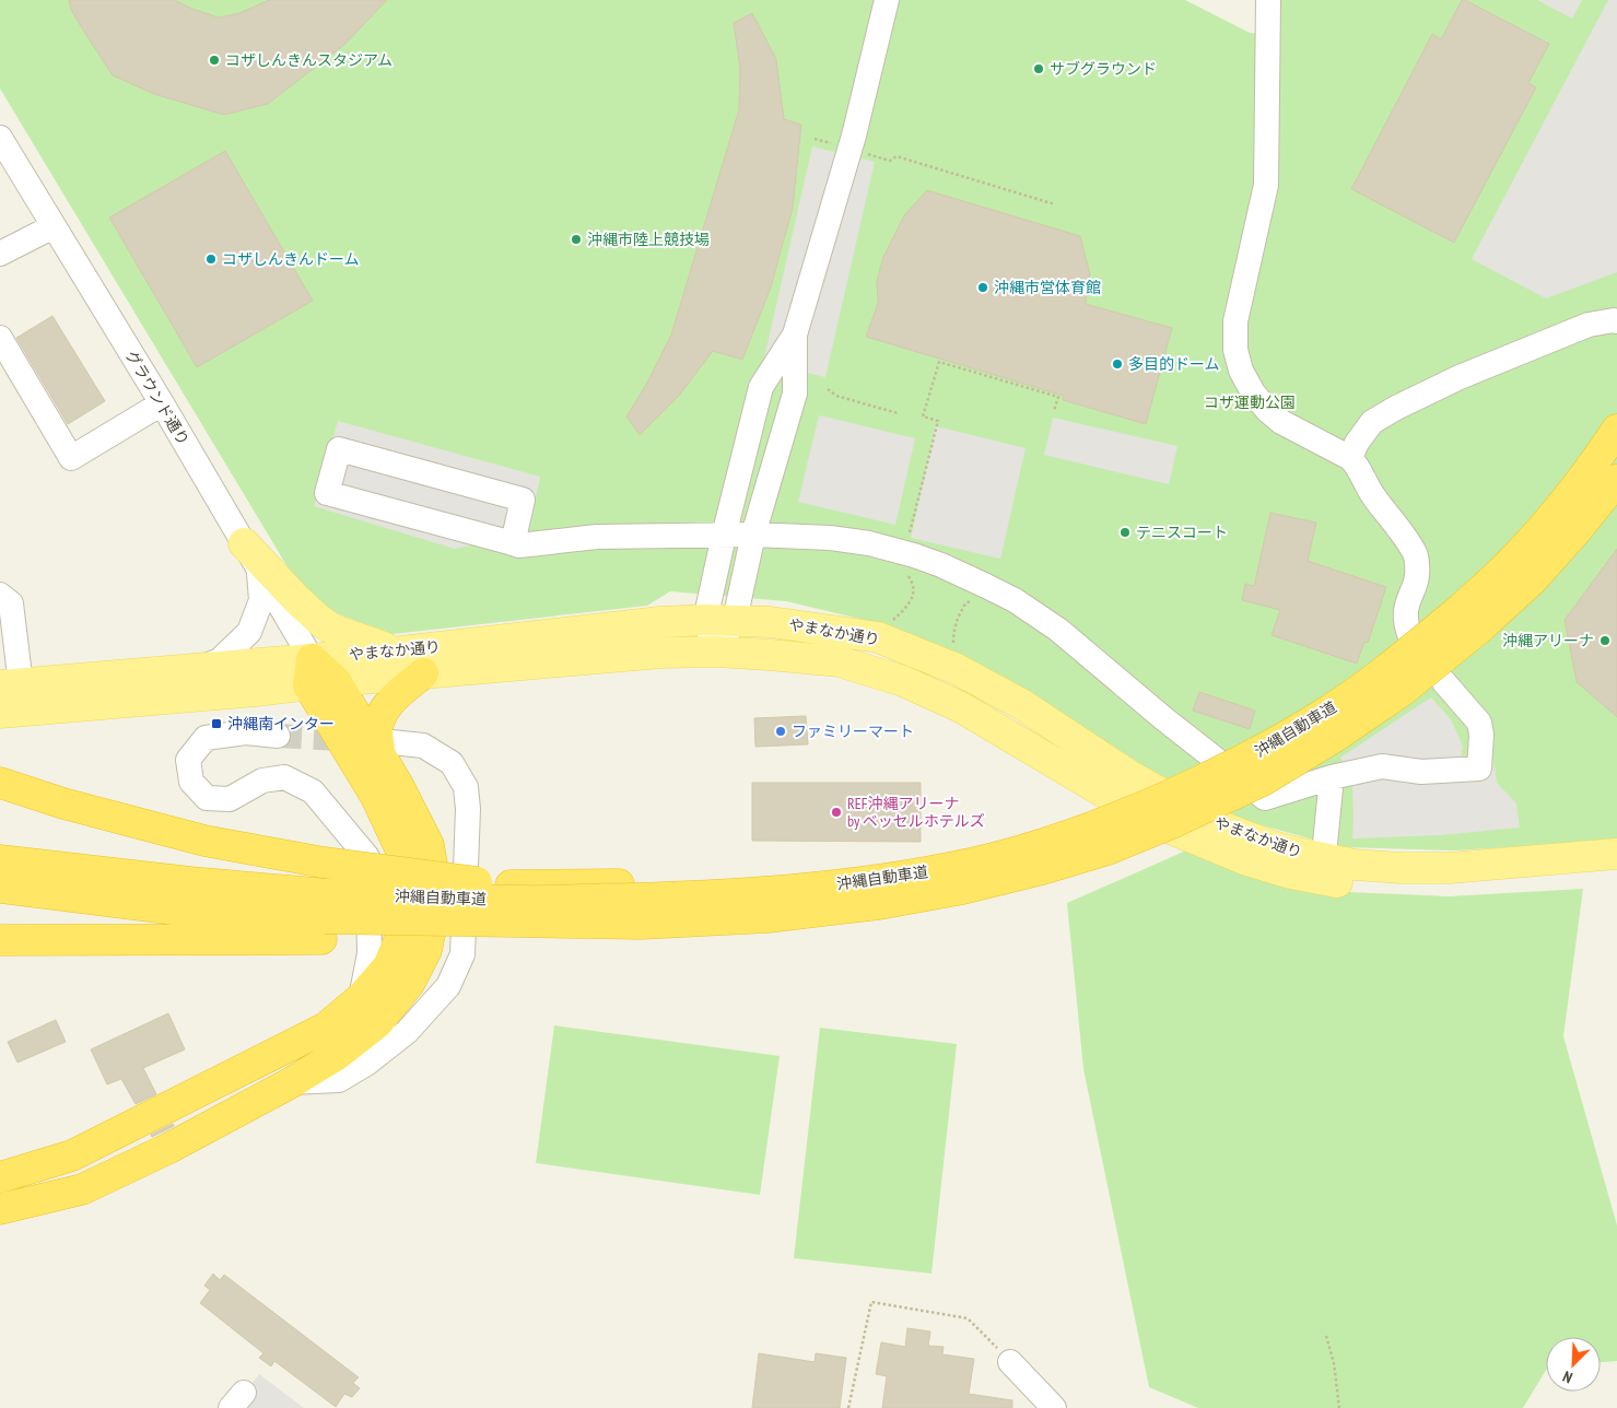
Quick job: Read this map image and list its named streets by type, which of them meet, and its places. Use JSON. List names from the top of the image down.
{
  "streets": {
    "highway": ["沖縄自動車道"],
    "main road": ["やまなか通り"],
    "street": ["グラウンド通り"]
  },
  "crossings": [
    ["グラウンド通り", "やまなか通り"]
  ],
  "parks": ["コザ運動公園"],
  "places": {
    "other": [
      "コザしんきんスタジアム",
      "サブグラウンド",
      "沖縄市陸上競技場",
      "コザしんきんドーム",
      "沖縄市営体育館",
      "多目的ドーム",
      "テニスコート",
      "沖縄アリーナ",
      "ファミリーマート",
      "REF沖縄アリーナ by ベッセルホテルズ"
    ],
    "transit": ["沖縄南インター"]
  },
  "north": "bottom left"
}
